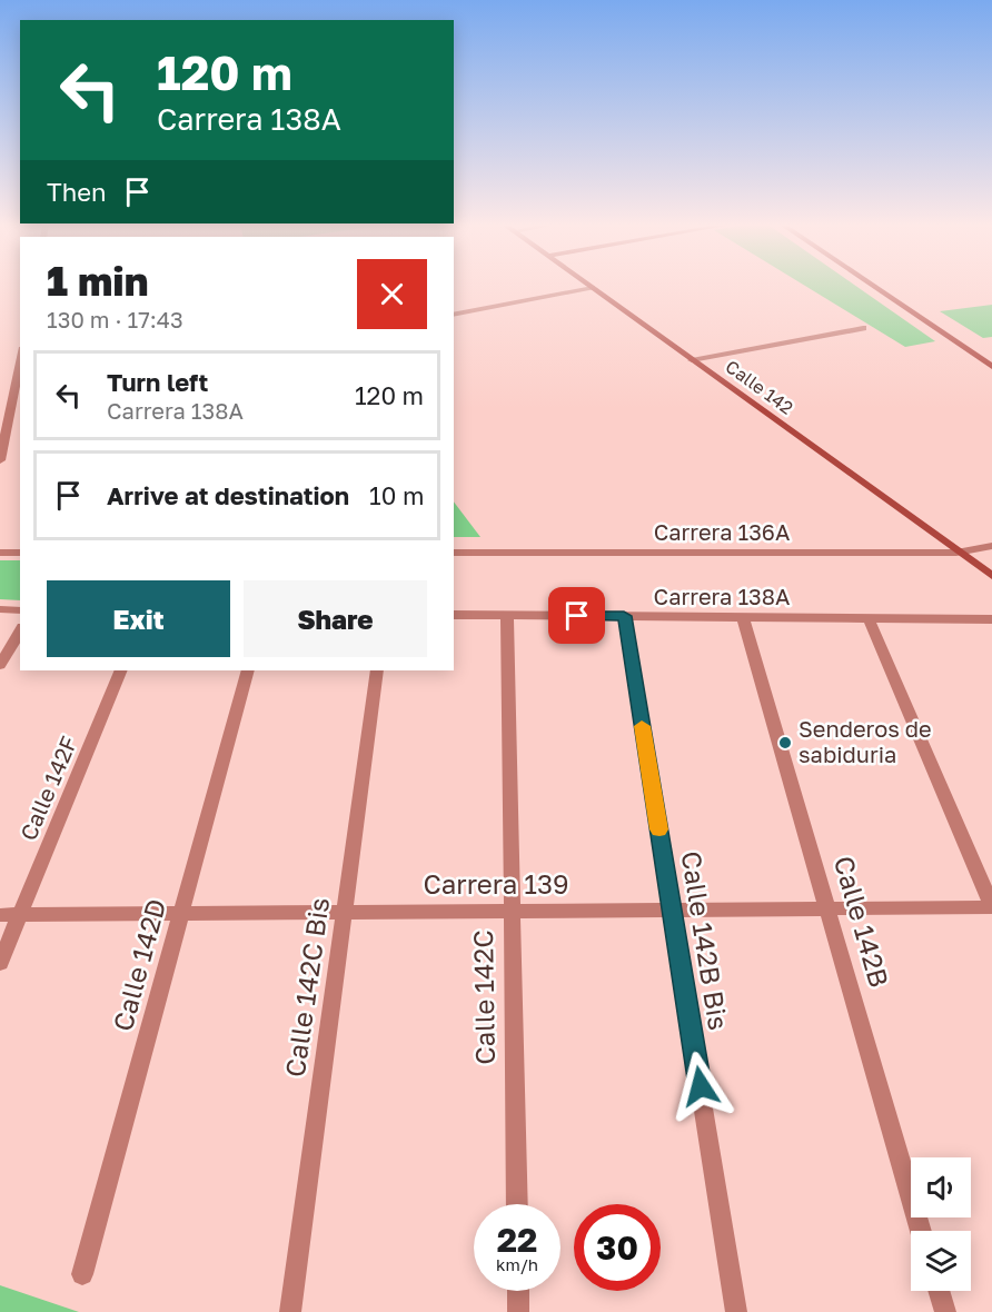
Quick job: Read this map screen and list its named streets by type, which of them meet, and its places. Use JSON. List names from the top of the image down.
{
  "streets": {
    "street": [
      "Calle 142",
      "Carrera 136A",
      "Carrera 138A",
      "Calle 142F",
      "Carrera 139",
      "Calle 142B",
      "Calle 142B Bis",
      "Calle 142D",
      "Calle 142C Bis",
      "Calle 142C"
    ]
  },
  "crossings": [
    ["Calle 142", "Carrera 136A"],
    ["Carrera 138A", "Calle 142B"],
    ["Carrera 138A", "Calle 142B Bis"],
    ["Carrera 138A", "Calle 142C"],
    ["Calle 142F", "Carrera 139"],
    ["Carrera 139", "Calle 142B"],
    ["Carrera 139", "Calle 142B Bis"],
    ["Carrera 139", "Calle 142D"],
    ["Carrera 139", "Calle 142C Bis"],
    ["Carrera 139", "Calle 142C"]
  ],
  "places": ["Senderos de sabiduria"],
  "page": {
    "turn": ["120 m", "Carrera 138A"],
    "then": "Then",
    "heading": ["1 min", "130 m · 17:43"],
    "list": [
      {
        "name": "Turn left",
        "note": "Carrera 138A",
        "value": "120 m"
      },
      {
        "name": "Arrive at destination",
        "value": "10 m"
      }
    ],
    "buttons": ["Exit", "Share"],
    "speed": "22 km/h",
    "limit": "30"
  }
}
